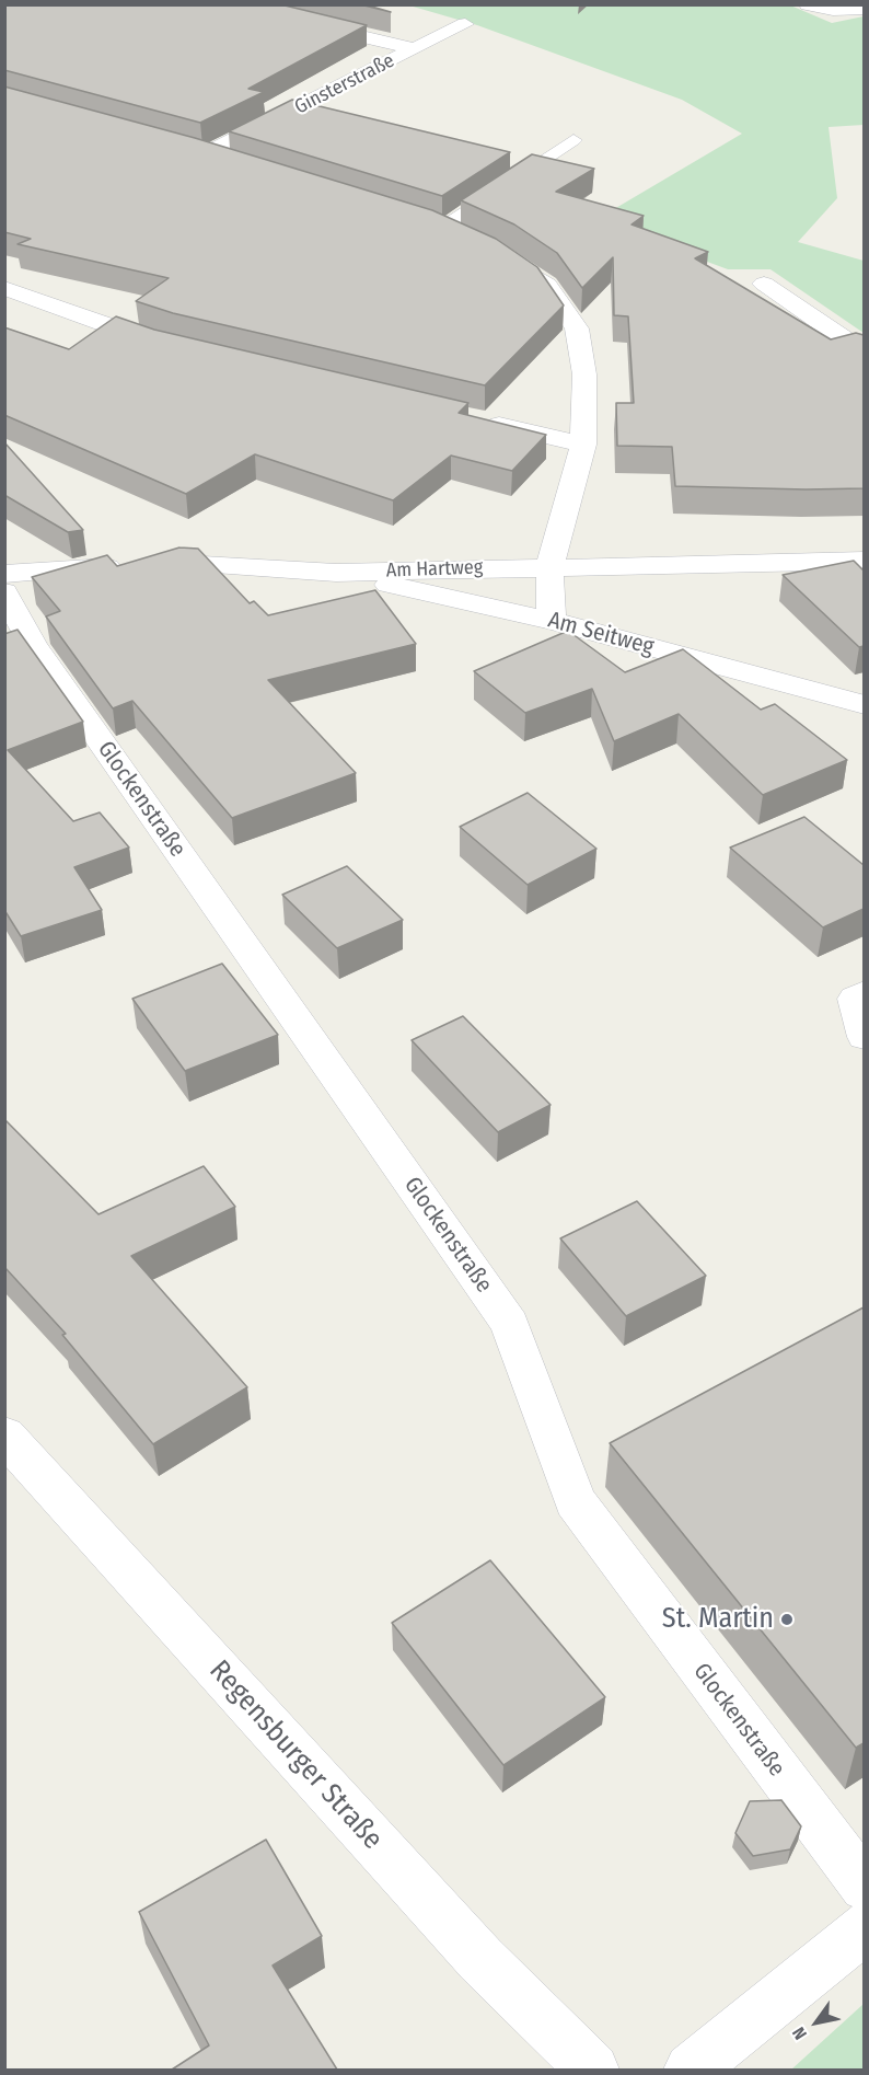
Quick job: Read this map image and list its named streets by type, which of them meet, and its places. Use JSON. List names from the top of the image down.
{
  "streets": {
    "street": [
      "Ginsterstraße",
      "Am Hartweg",
      "Am Seitweg",
      "Glockenstraße",
      "Regensburger Straße"
    ]
  },
  "crossings": [
    ["Am Hartweg", "Am Seitweg"]
  ],
  "places": ["St. Martin"],
  "north": "bottom left"
}
